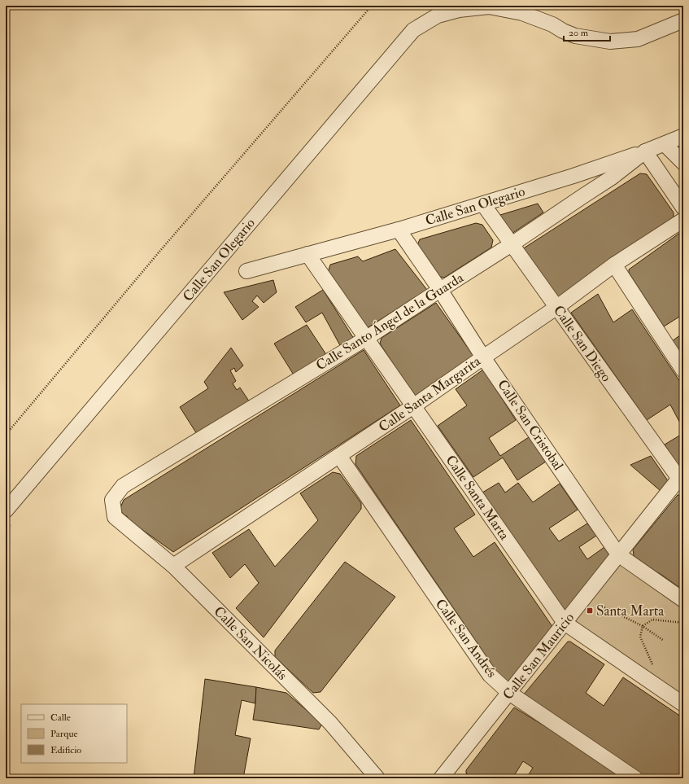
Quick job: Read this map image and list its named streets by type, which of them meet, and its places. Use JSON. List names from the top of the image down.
{
  "streets": {
    "street": [
      "Calle San Olegario",
      "Calle Santo Ángel de la Guarda",
      "Calle San Diego",
      "Calle Santa Margarita",
      "Calle San Cristobal",
      "Calle Santa Marta",
      "Calle San Andrés",
      "Calle San Nicolás",
      "Calle San Mauricio"
    ]
  },
  "crossings": [
    ["Calle San Olegario", "Calle Santo Ángel de la Guarda"],
    ["Calle San Olegario", "Calle San Diego"],
    ["Calle San Olegario", "Calle San Cristobal"],
    ["Calle San Olegario", "Calle Santa Marta"],
    ["Calle Santo Ángel de la Guarda", "Calle San Diego"],
    ["Calle Santo Ángel de la Guarda", "Calle San Cristobal"],
    ["Calle Santo Ángel de la Guarda", "Calle Santa Marta"],
    ["Calle Santo Ángel de la Guarda", "Calle San Nicolás"],
    ["Calle San Diego", "Calle Santa Margarita"],
    ["Calle San Diego", "Calle San Mauricio"],
    ["Calle Santa Margarita", "Calle San Cristobal"],
    ["Calle Santa Margarita", "Calle Santa Marta"],
    ["Calle Santa Margarita", "Calle San Andrés"],
    ["Calle Santa Margarita", "Calle San Nicolás"],
    ["Calle San Cristobal", "Calle San Mauricio"],
    ["Calle Santa Marta", "Calle San Mauricio"],
    ["Calle San Andrés", "Calle San Mauricio"]
  ],
  "places": {
    "transit": ["Santa Marta"]
  },
  "legend": ["Calle", "Parque", "Edificio"],
  "scale_bar": "20 m"
}
